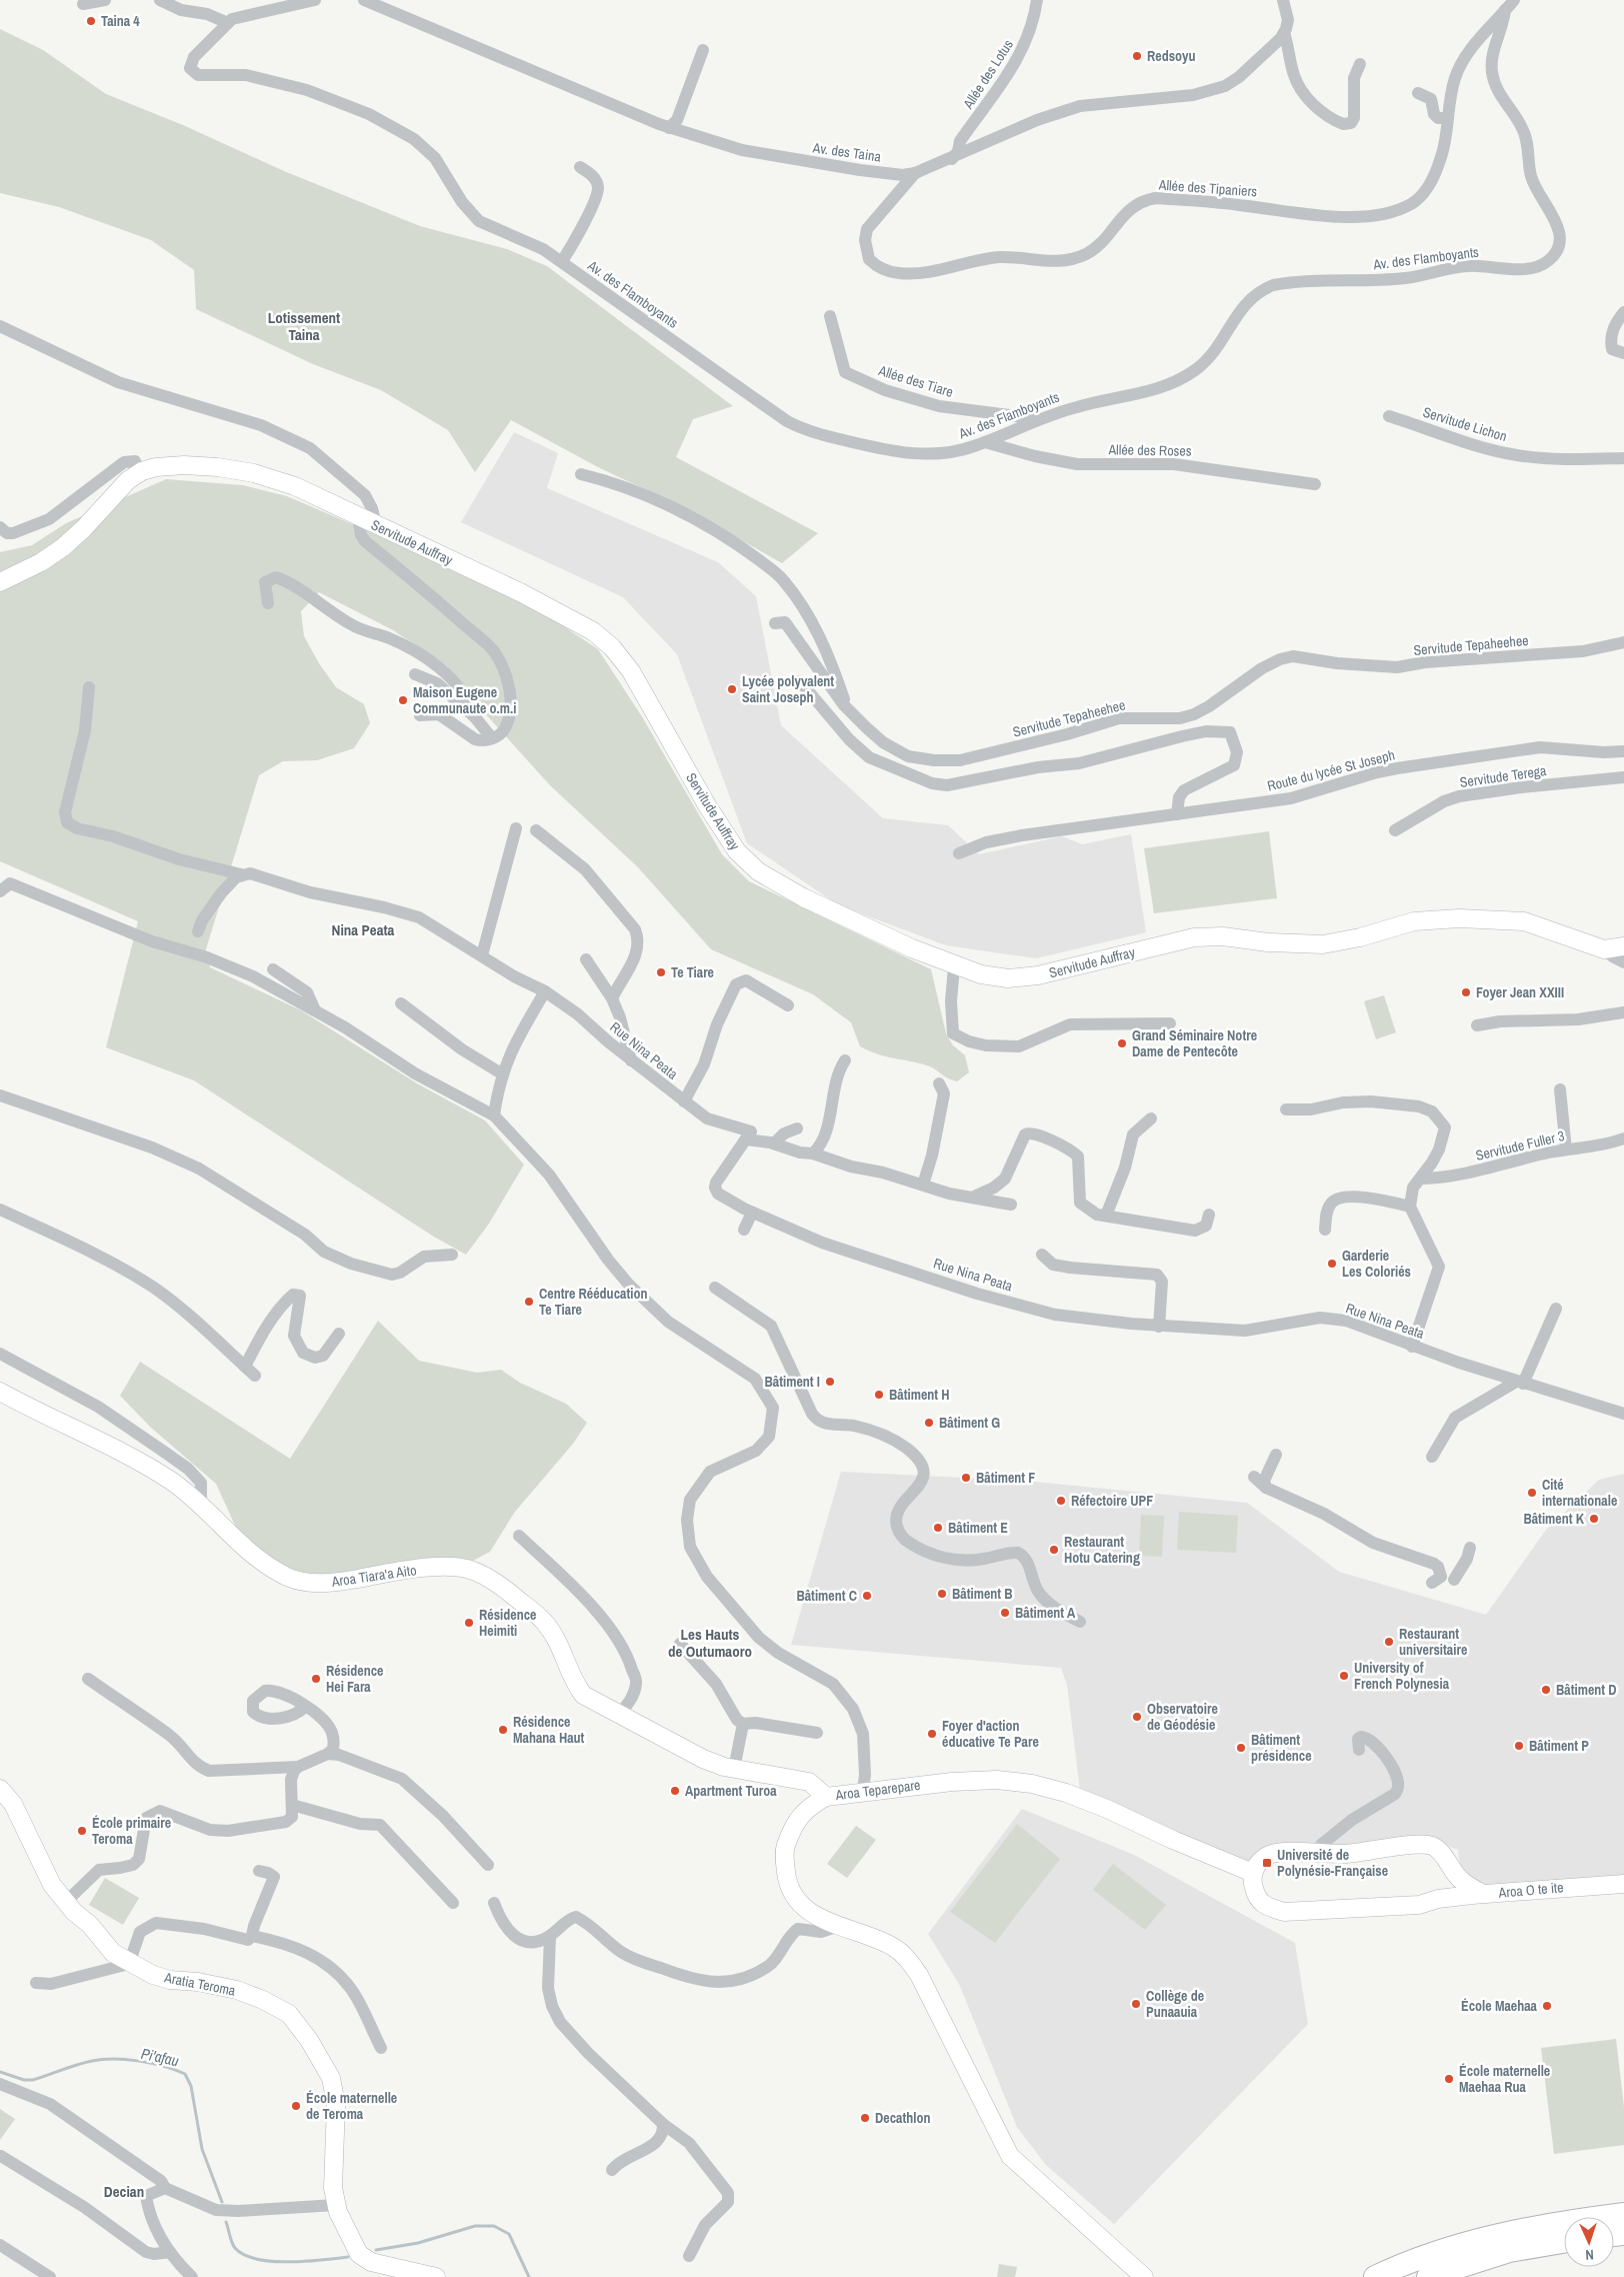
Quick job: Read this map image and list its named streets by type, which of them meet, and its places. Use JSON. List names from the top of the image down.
{
  "streets": {
    "main road": [
      "Servitude Auffray",
      "Aroa Tiara'a Aito",
      "Aroa Teparepare",
      "Aroa O te ite",
      "Aratia Teroma"
    ],
    "street": [
      "Allée des Lotus",
      "Av. des Taina",
      "Allée des Tipaniers",
      "Av. des Flamboyants",
      "Allée des Tiare",
      "Servitude Lichon",
      "Allée des Roses",
      "Servitude Tepaheehee",
      "Route du lycée St Joseph",
      "Servitude Terega",
      "Rue Nina Peata",
      "Servitude Fuller 3"
    ]
  },
  "crossings": [
    ["Allée des Lotus", "Av. des Taina"],
    ["Av. des Taina", "Allée des Tipaniers"],
    ["Allée des Tipaniers", "Av. des Flamboyants"],
    ["Av. des Flamboyants", "Allée des Tiare"],
    ["Av. des Flamboyants", "Allée des Roses"],
    ["Aroa Tiara'a Aito", "Aroa Teparepare"],
    ["Aroa Teparepare", "Aroa O te ite"]
  ],
  "districts": [
    "Lotissement Taina",
    "Nina Peata",
    "Les Hauts de Outumaoro",
    "Decian"
  ],
  "water": ["Pi'afau"],
  "places": {
    "other": [
      "Taina 4",
      "Redsoyu",
      "Lycée polyvalent Saint Joseph",
      "Maison Eugene Communaute o.m.i",
      "Te Tiare",
      "Foyer Jean XXIII",
      "Grand Séminaire Notre Dame de Pentecôte",
      "Garderie Les Coloriés",
      "Centre Rééducation Te Tiare",
      "Bâtiment I",
      "Bâtiment H",
      "Bâtiment G",
      "Bâtiment F",
      "Cité internationale",
      "Réfectoire UPF",
      "Bâtiment K",
      "Bâtiment E",
      "Restaurant Hotu Catering",
      "Bâtiment B",
      "Bâtiment C",
      "Bâtiment A",
      "Résidence Heimiti",
      "Restaurant universitaire",
      "University of French Polynesia",
      "Résidence Hei Fara",
      "Bâtiment D",
      "Observatoire de Géodésie",
      "Résidence Mahana Haut",
      "Foyer d'action éducative Te Pare",
      "Bâtiment P",
      "Bâtiment présidence",
      "Apartment Turoa",
      "École primaire Teroma",
      "Collège de Punaauia",
      "École Maehaa",
      "École maternelle Maehaa Rua",
      "École maternelle de Teroma",
      "Decathlon"
    ],
    "transit": ["Université de Polynésie-Française"]
  },
  "north": "bottom"
}
